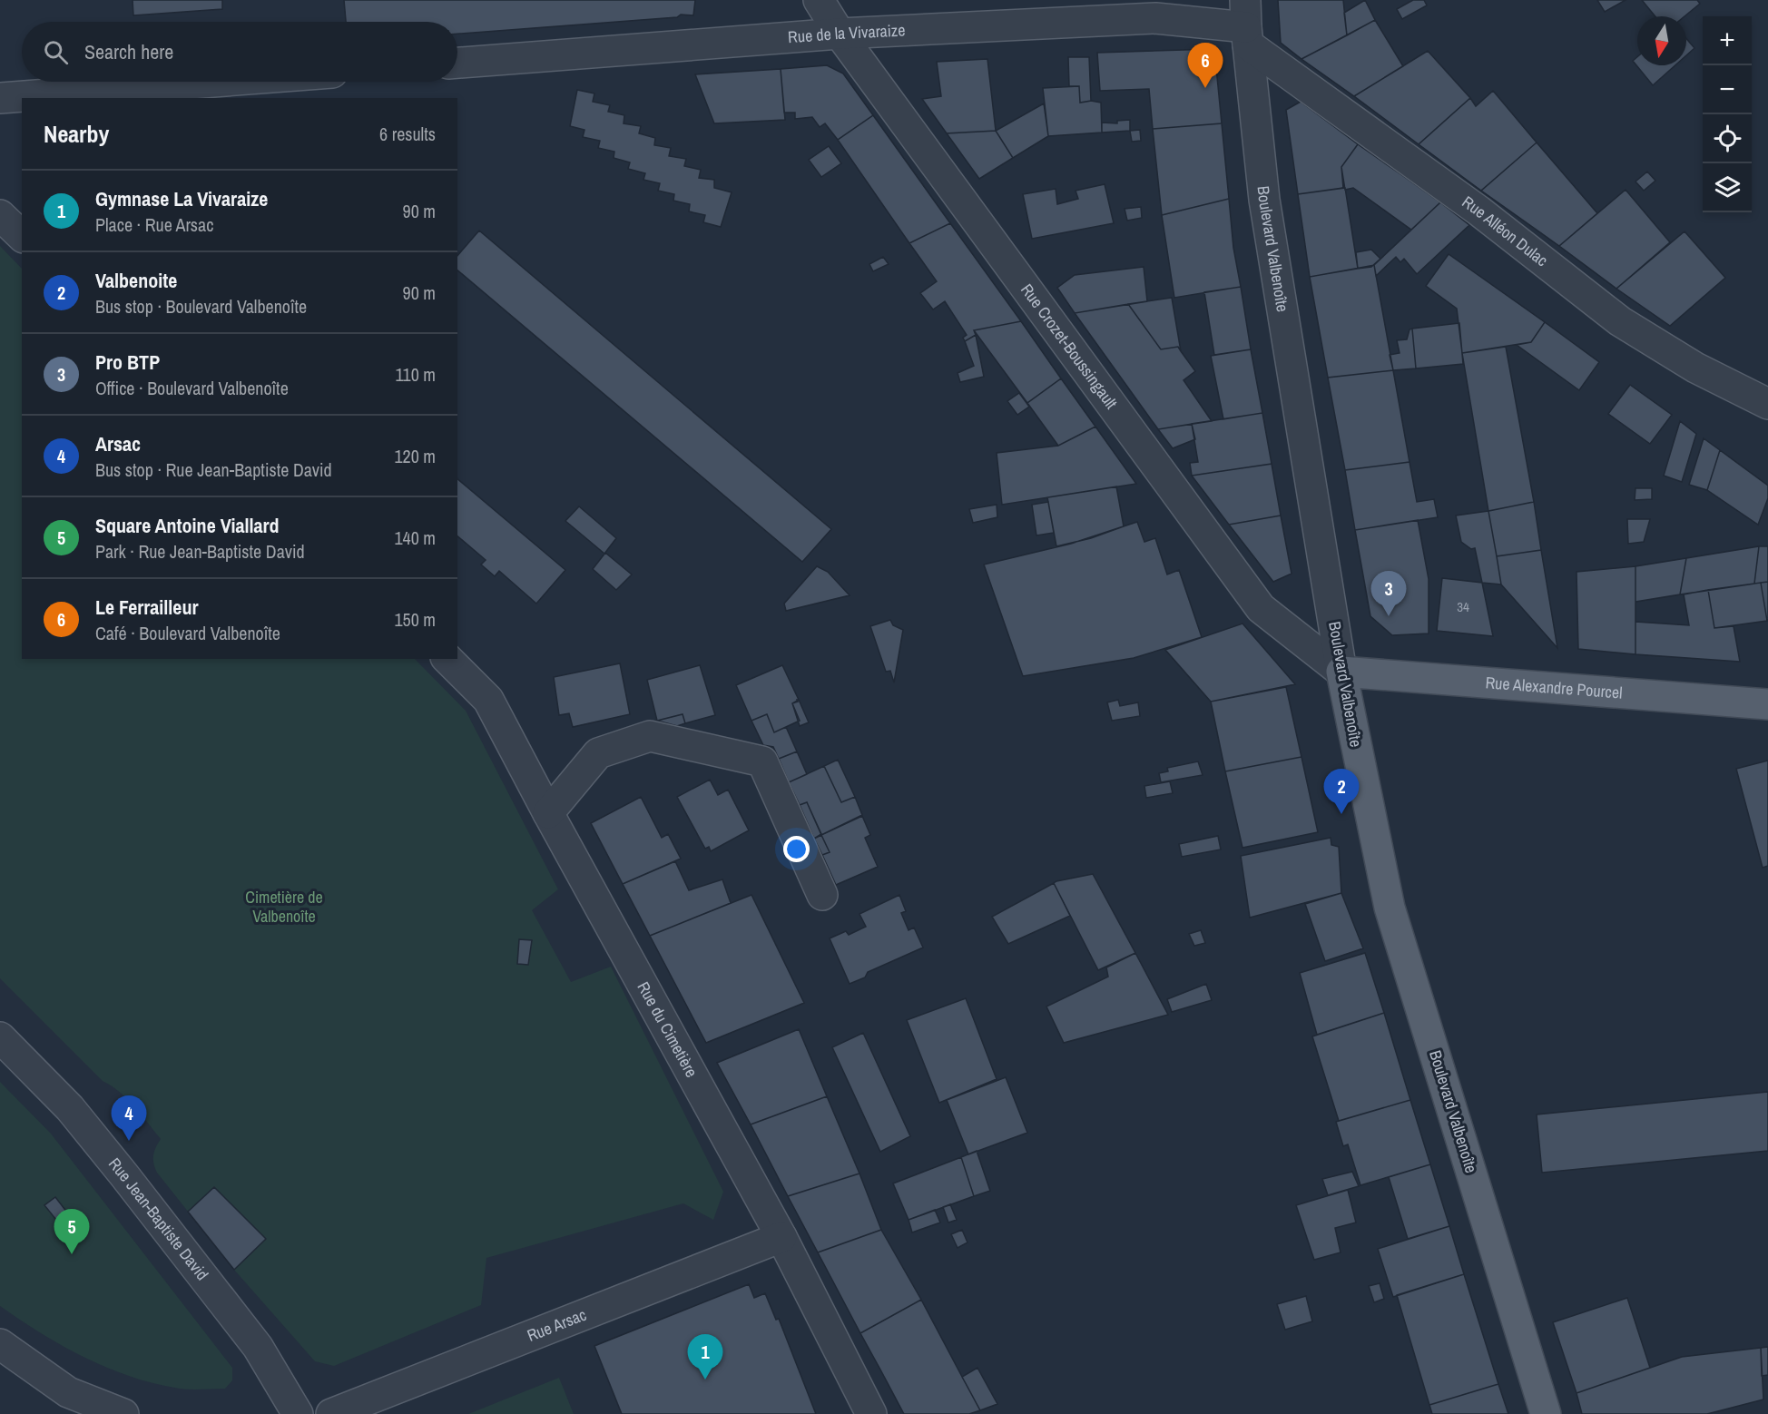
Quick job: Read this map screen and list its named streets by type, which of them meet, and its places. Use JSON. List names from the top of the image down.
{
  "streets": {
    "main road": ["Boulevard Valbenoîte", "Rue Alexandre Pourcel"],
    "street": [
      "Rue de la Vivaraize",
      "Rue Alléon Dulac",
      "Rue Crozet-Boussingault",
      "Rue du Cimetière",
      "Rue Jean-Baptiste David",
      "Rue Arsac"
    ]
  },
  "crossings": [
    ["Rue de la Vivaraize", "Rue Alléon Dulac"],
    ["Rue de la Vivaraize", "Boulevard Valbenoîte"],
    ["Rue de la Vivaraize", "Rue Crozet-Boussingault"],
    ["Rue Alléon Dulac", "Boulevard Valbenoîte"],
    ["Boulevard Valbenoîte", "Rue Crozet-Boussingault"],
    ["Boulevard Valbenoîte", "Rue Alexandre Pourcel"],
    ["Rue Crozet-Boussingault", "Rue Alexandre Pourcel"],
    ["Rue du Cimetière", "Rue Arsac"]
  ],
  "parks": ["Cimetière de Valbenoîte"],
  "house_numbers": ["34"],
  "north": "bottom",
  "page": {
    "map_buttons": ["+", "−"],
    "search": "Search here",
    "pins": [
      "6",
      "3",
      "2",
      "4",
      "5",
      "1"
    ],
    "heading": ["Nearby", "6 results"],
    "list": [
      {
        "mark": "1",
        "name": "Gymnase La Vivaraize",
        "note": "Place · Rue Arsac",
        "value": "90 m"
      },
      {
        "mark": "2",
        "name": "Valbenoite",
        "note": "Bus stop · Boulevard Valbenoîte",
        "value": "90 m"
      },
      {
        "mark": "3",
        "name": "Pro BTP",
        "note": "Office · Boulevard Valbenoîte",
        "value": "110 m"
      },
      {
        "mark": "4",
        "name": "Arsac",
        "note": "Bus stop · Rue Jean-Baptiste David",
        "value": "120 m"
      },
      {
        "mark": "5",
        "name": "Square Antoine Viallard",
        "note": "Park · Rue Jean-Baptiste David",
        "value": "140 m"
      },
      {
        "mark": "6",
        "name": "Le Ferrailleur",
        "note": "Café · Boulevard Valbenoîte",
        "value": "150 m"
      }
    ]
  }
}
